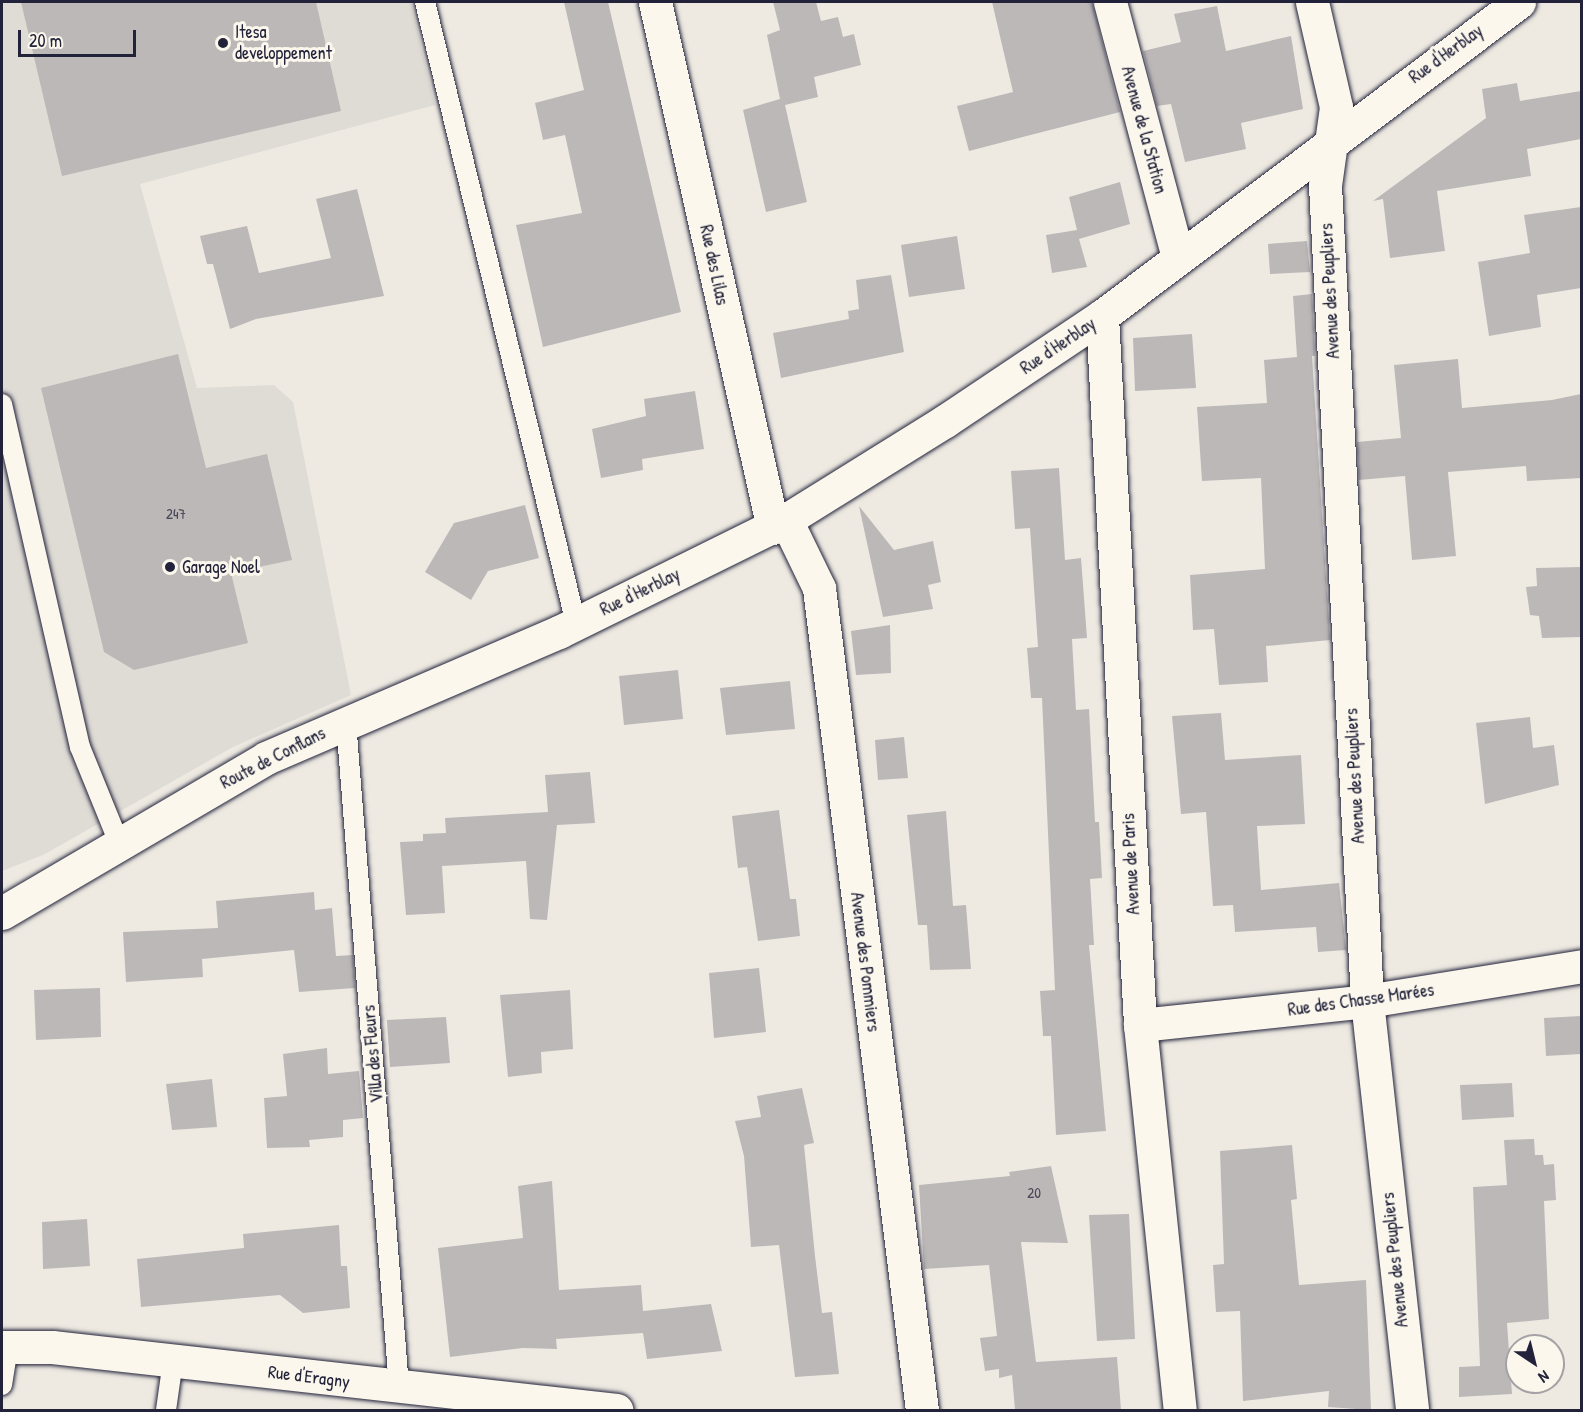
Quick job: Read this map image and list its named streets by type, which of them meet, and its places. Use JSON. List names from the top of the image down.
{
  "streets": {
    "street": [
      "Rue d'Herblay",
      "Avenue de la Station",
      "Rue des Lilas",
      "Avenue des Peupliers",
      "Route de Conflans",
      "Avenue de Paris",
      "Avenue des Pommiers",
      "Rue des Chasse Marées",
      "Rue d'Eragny"
    ],
    "lane": ["Villa des Fleurs"]
  },
  "crossings": [
    ["Rue d'Herblay", "Avenue de la Station"],
    ["Rue d'Herblay", "Rue des Lilas"],
    ["Rue d'Herblay", "Avenue des Peupliers"],
    ["Rue d'Herblay", "Route de Conflans"],
    ["Rue d'Herblay", "Avenue de Paris"],
    ["Rue d'Herblay", "Avenue des Pommiers"],
    ["Rue des Lilas", "Avenue des Pommiers"],
    ["Avenue des Peupliers", "Rue des Chasse Marées"],
    ["Route de Conflans", "Villa des Fleurs"],
    ["Avenue de Paris", "Rue des Chasse Marées"],
    ["Villa des Fleurs", "Rue d'Eragny"]
  ],
  "places": ["Itesa developpement", "Garage Noel"],
  "house_numbers": ["247", "20"],
  "scale_bar": "20 m",
  "north": "bottom right"
}
